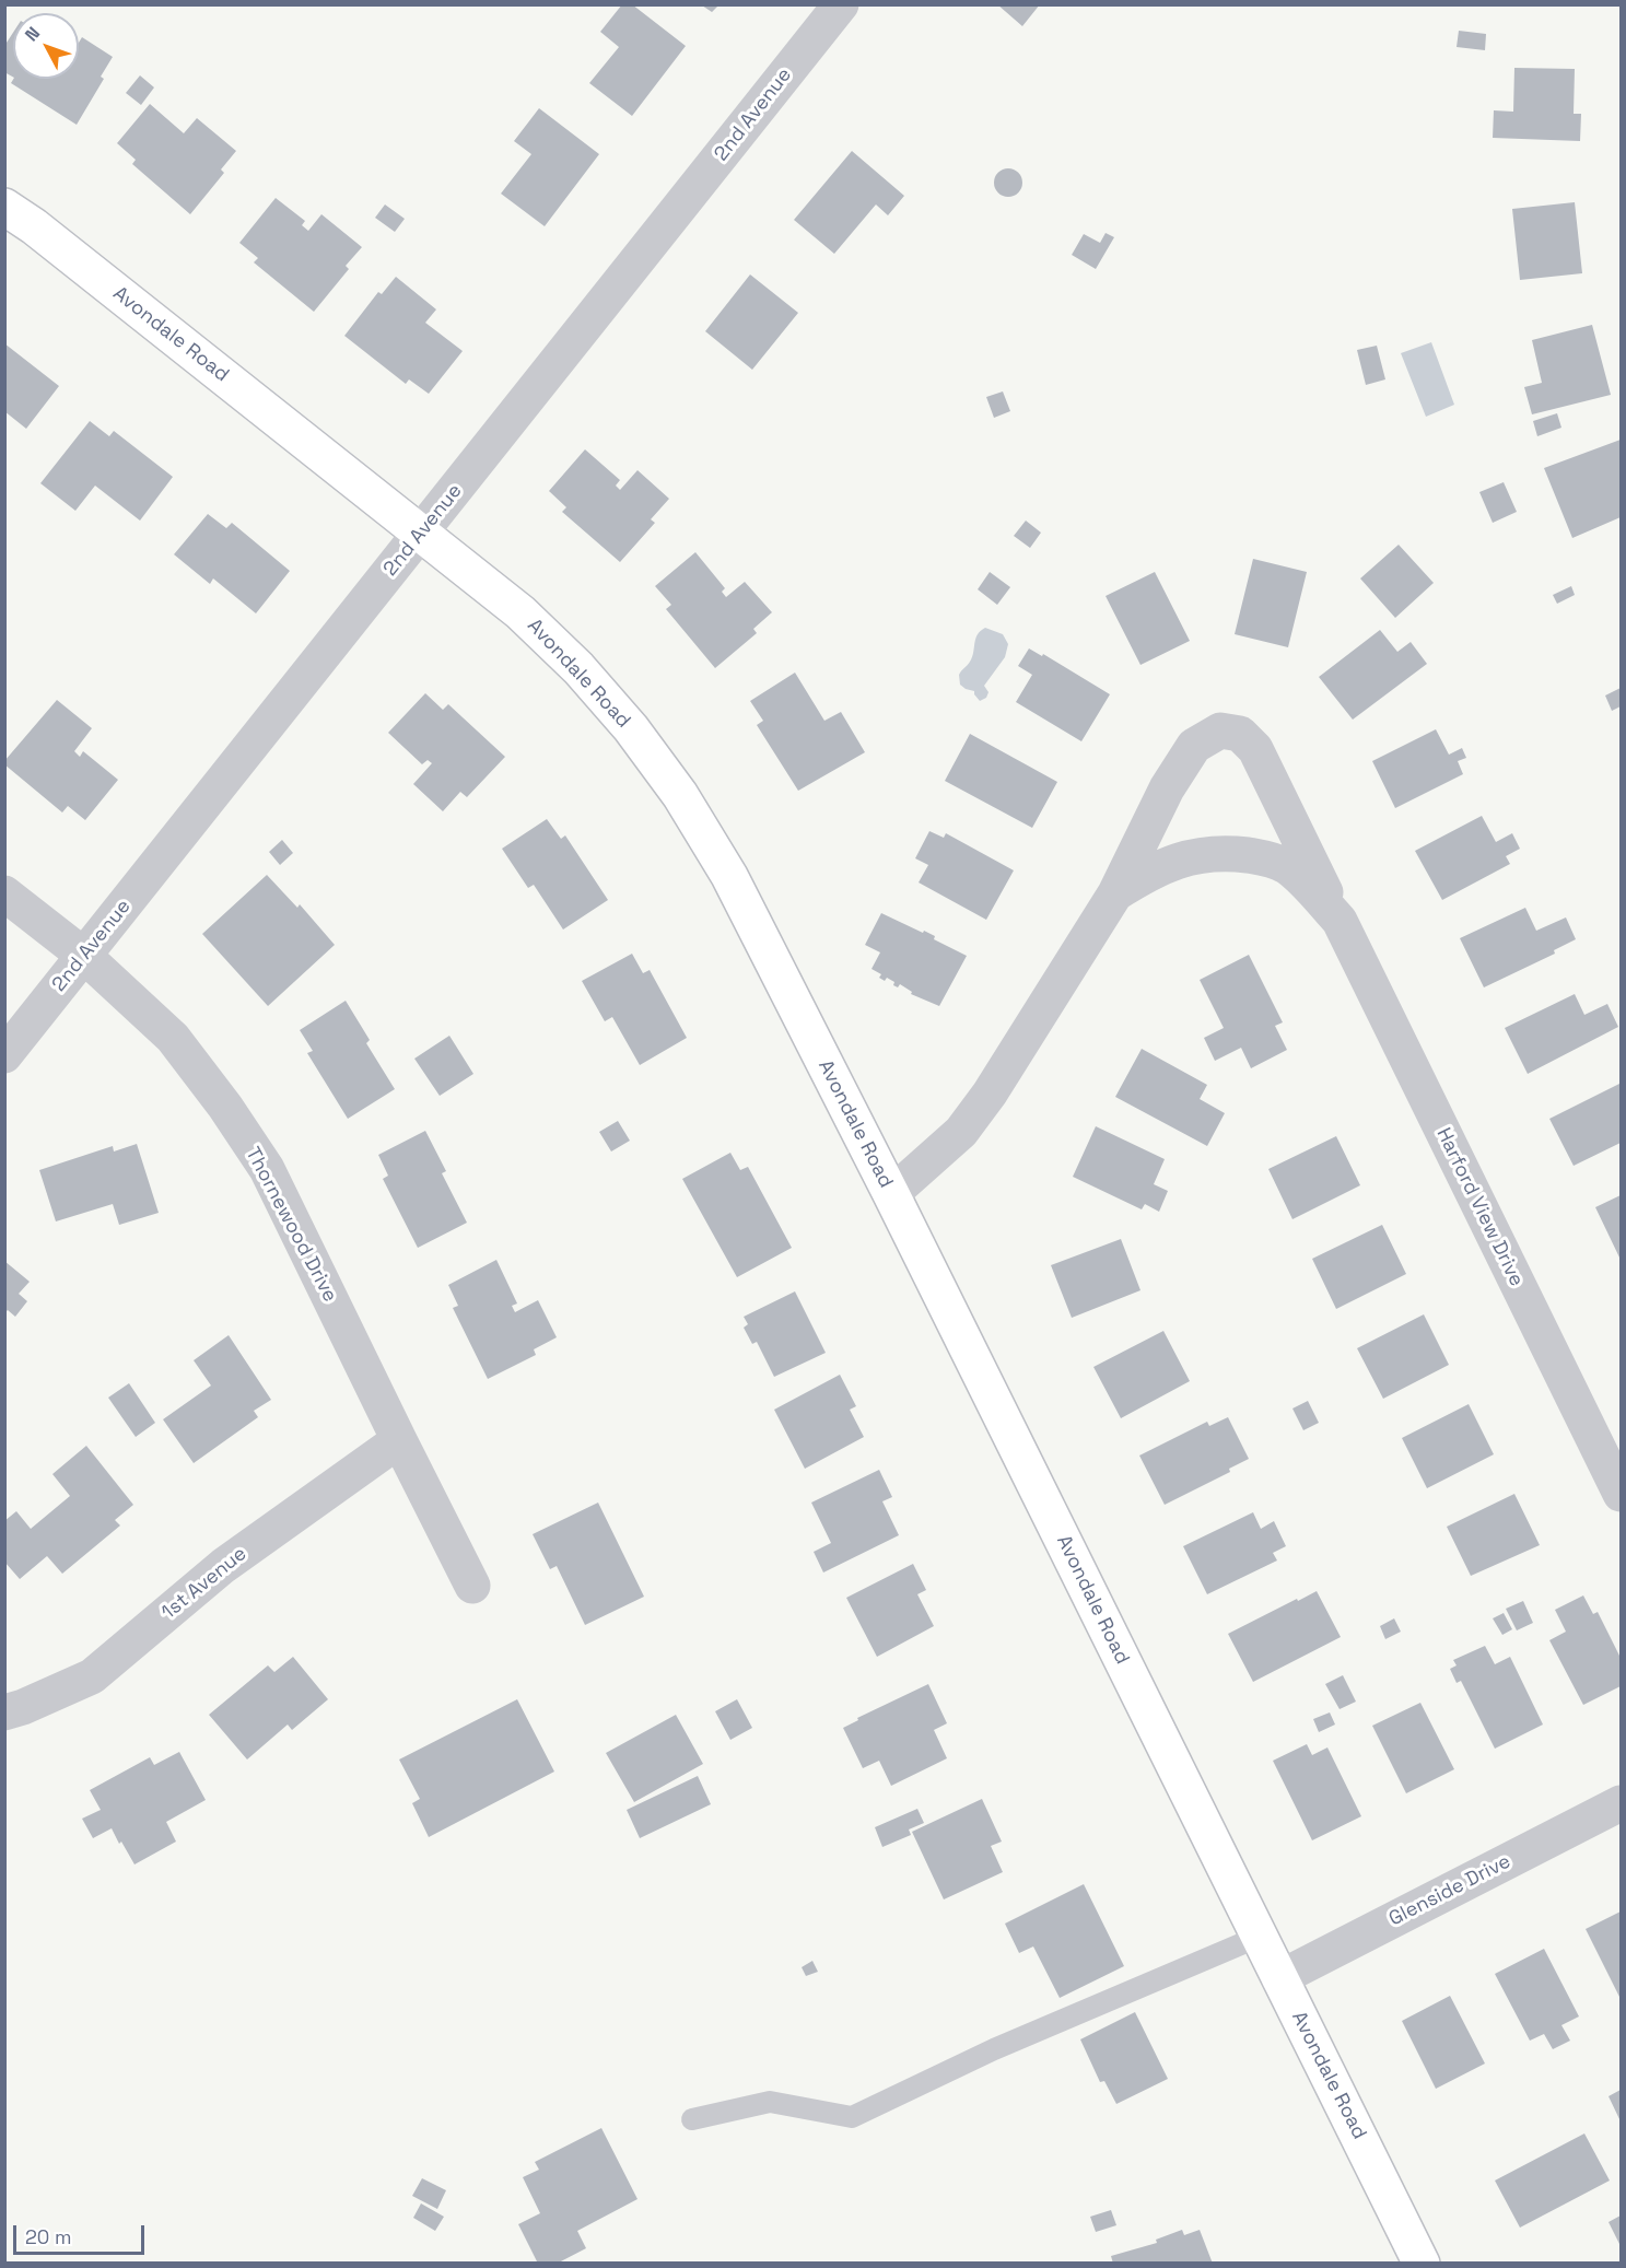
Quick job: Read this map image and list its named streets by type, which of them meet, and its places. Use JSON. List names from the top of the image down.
{
  "streets": {
    "street": [
      "2nd Avenue",
      "Avondale Road",
      "Harford View Drive",
      "Thornewood Drive",
      "1st Avenue",
      "Glenside Drive"
    ]
  },
  "crossings": [
    ["2nd Avenue", "Avondale Road"],
    ["2nd Avenue", "Thornewood Drive"],
    ["Avondale Road", "Harford View Drive"],
    ["Avondale Road", "Glenside Drive"],
    ["Thornewood Drive", "1st Avenue"]
  ],
  "scale_bar": "20 m",
  "north": "top left"
}
